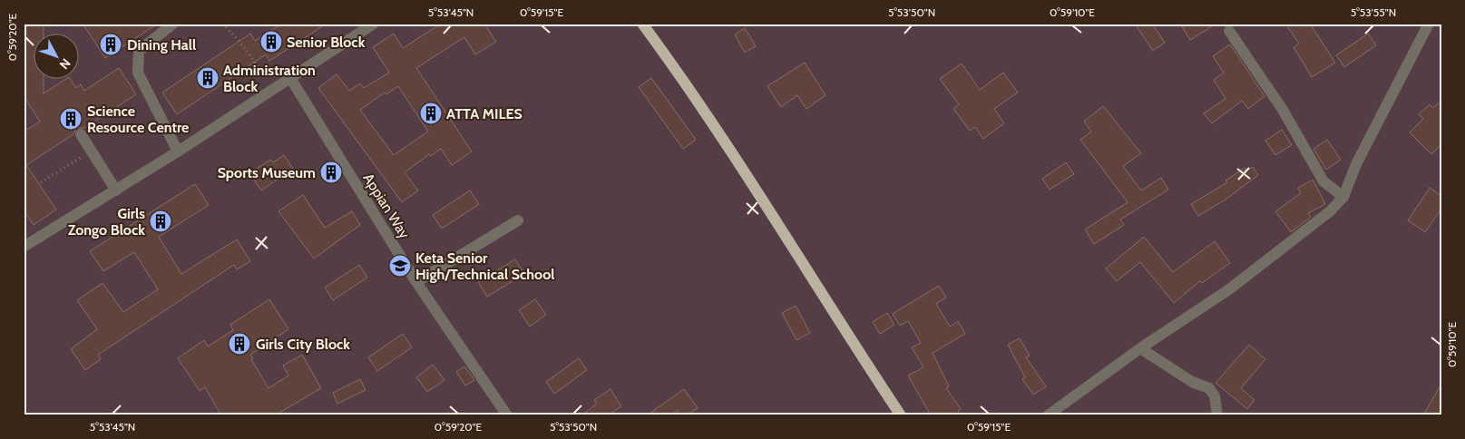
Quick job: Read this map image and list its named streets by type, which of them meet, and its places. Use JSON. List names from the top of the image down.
{
  "streets": {
    "street": ["Appian Way"]
  },
  "places": {
    "building": [
      "Senior Block",
      "Dining Hall",
      "Administration Block",
      "ATTA MILES",
      "Science Resource Centre",
      "Sports Museum",
      "Girls Zongo Block",
      "Girls City Block"
    ],
    "school or university": ["Keta Senior High/Technical School"]
  },
  "north": "bottom right",
  "coordinates": [
    "5°53'45\"N",
    "0°59'15\"E",
    "5°53'50\"N",
    "0°59'10\"E",
    "5°53'55\"N",
    "0°59'20\"E"
  ]
}
